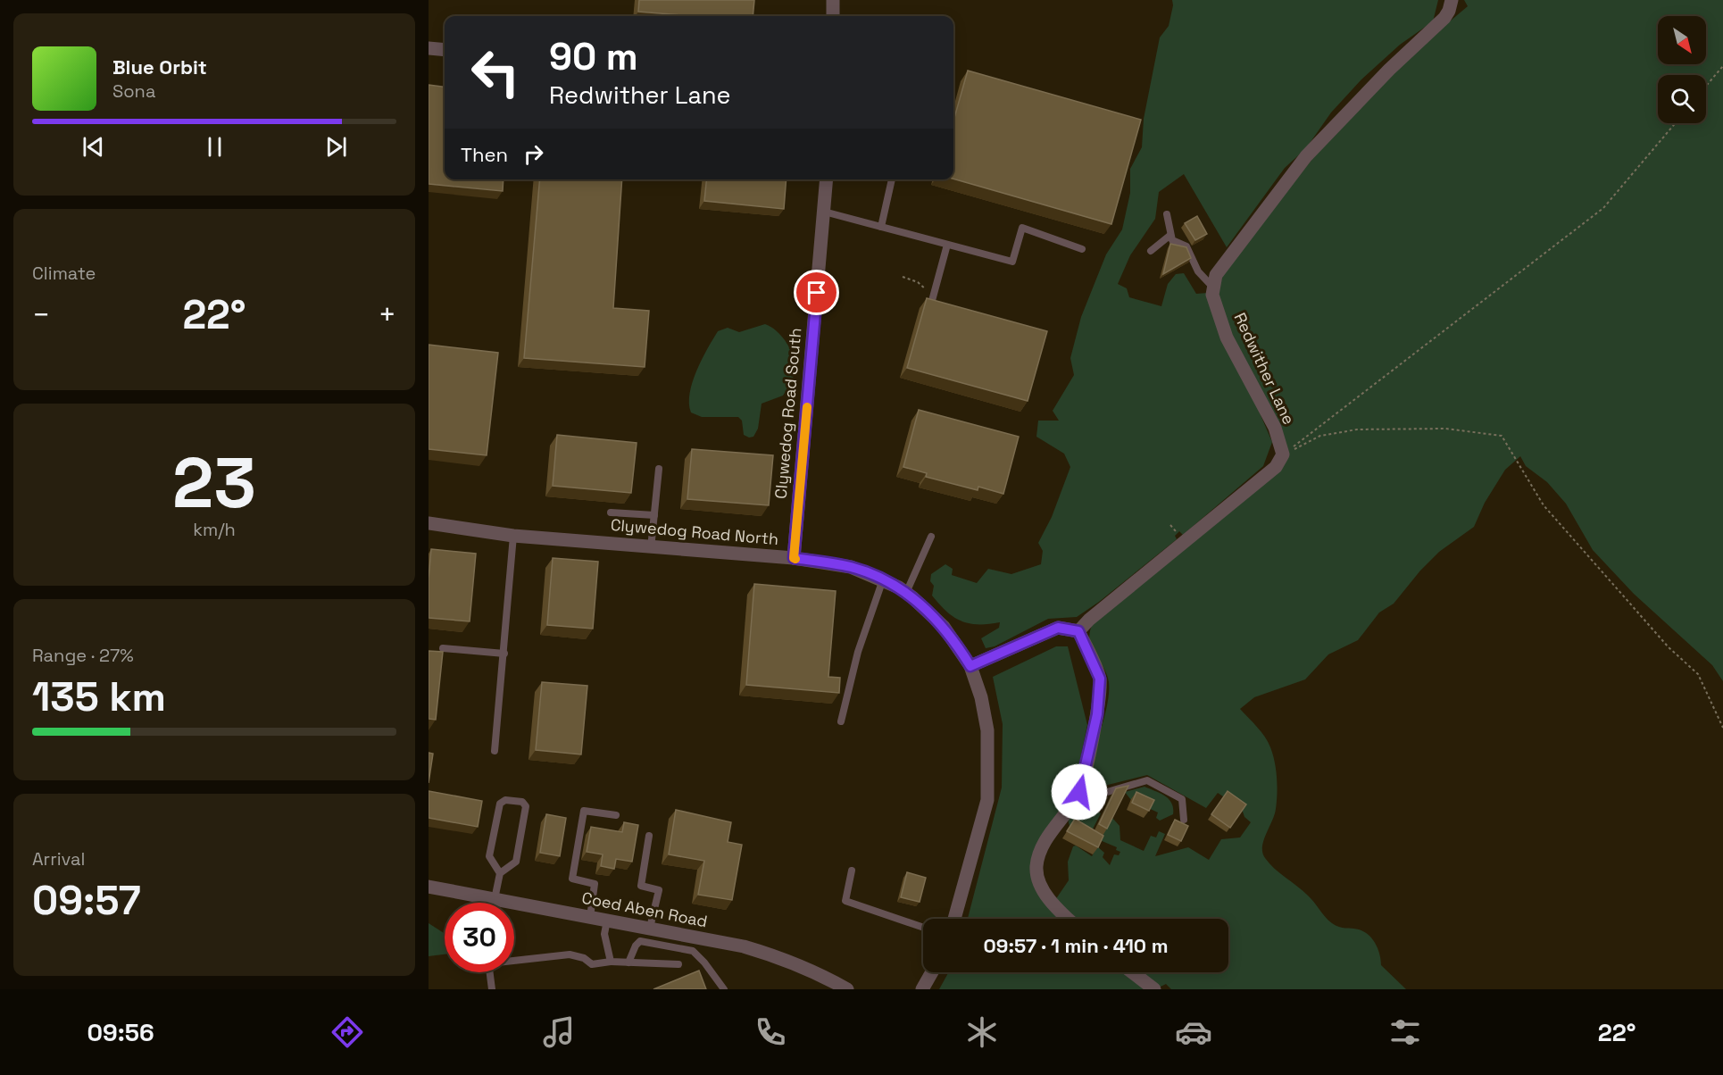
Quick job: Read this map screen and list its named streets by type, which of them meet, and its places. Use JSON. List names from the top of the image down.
{
  "streets": {
    "street": [
      "Redwither Lane",
      "Clywedog Road South",
      "Clywedog Road North",
      "Coed Aben Road"
    ]
  },
  "crossings": [
    ["Clywedog Road South", "Clywedog Road North"]
  ],
  "north": "bottom right",
  "page": {
    "turn": ["90 m", "Redwither Lane"],
    "song": ["Blue Orbit", "Sona"],
    "then": "Then",
    "tile": [
      "Climate",
      ["23", "km/h"],
      ["Range · 27%", "135 km"],
      ["Arrival", "09:57"]
    ],
    "heat": ["−", "22°", "+"],
    "limit": "30",
    "trip": "09:57 · 1 min · 410 m",
    "tabs": ["09:56", "22°"]
  }
}
